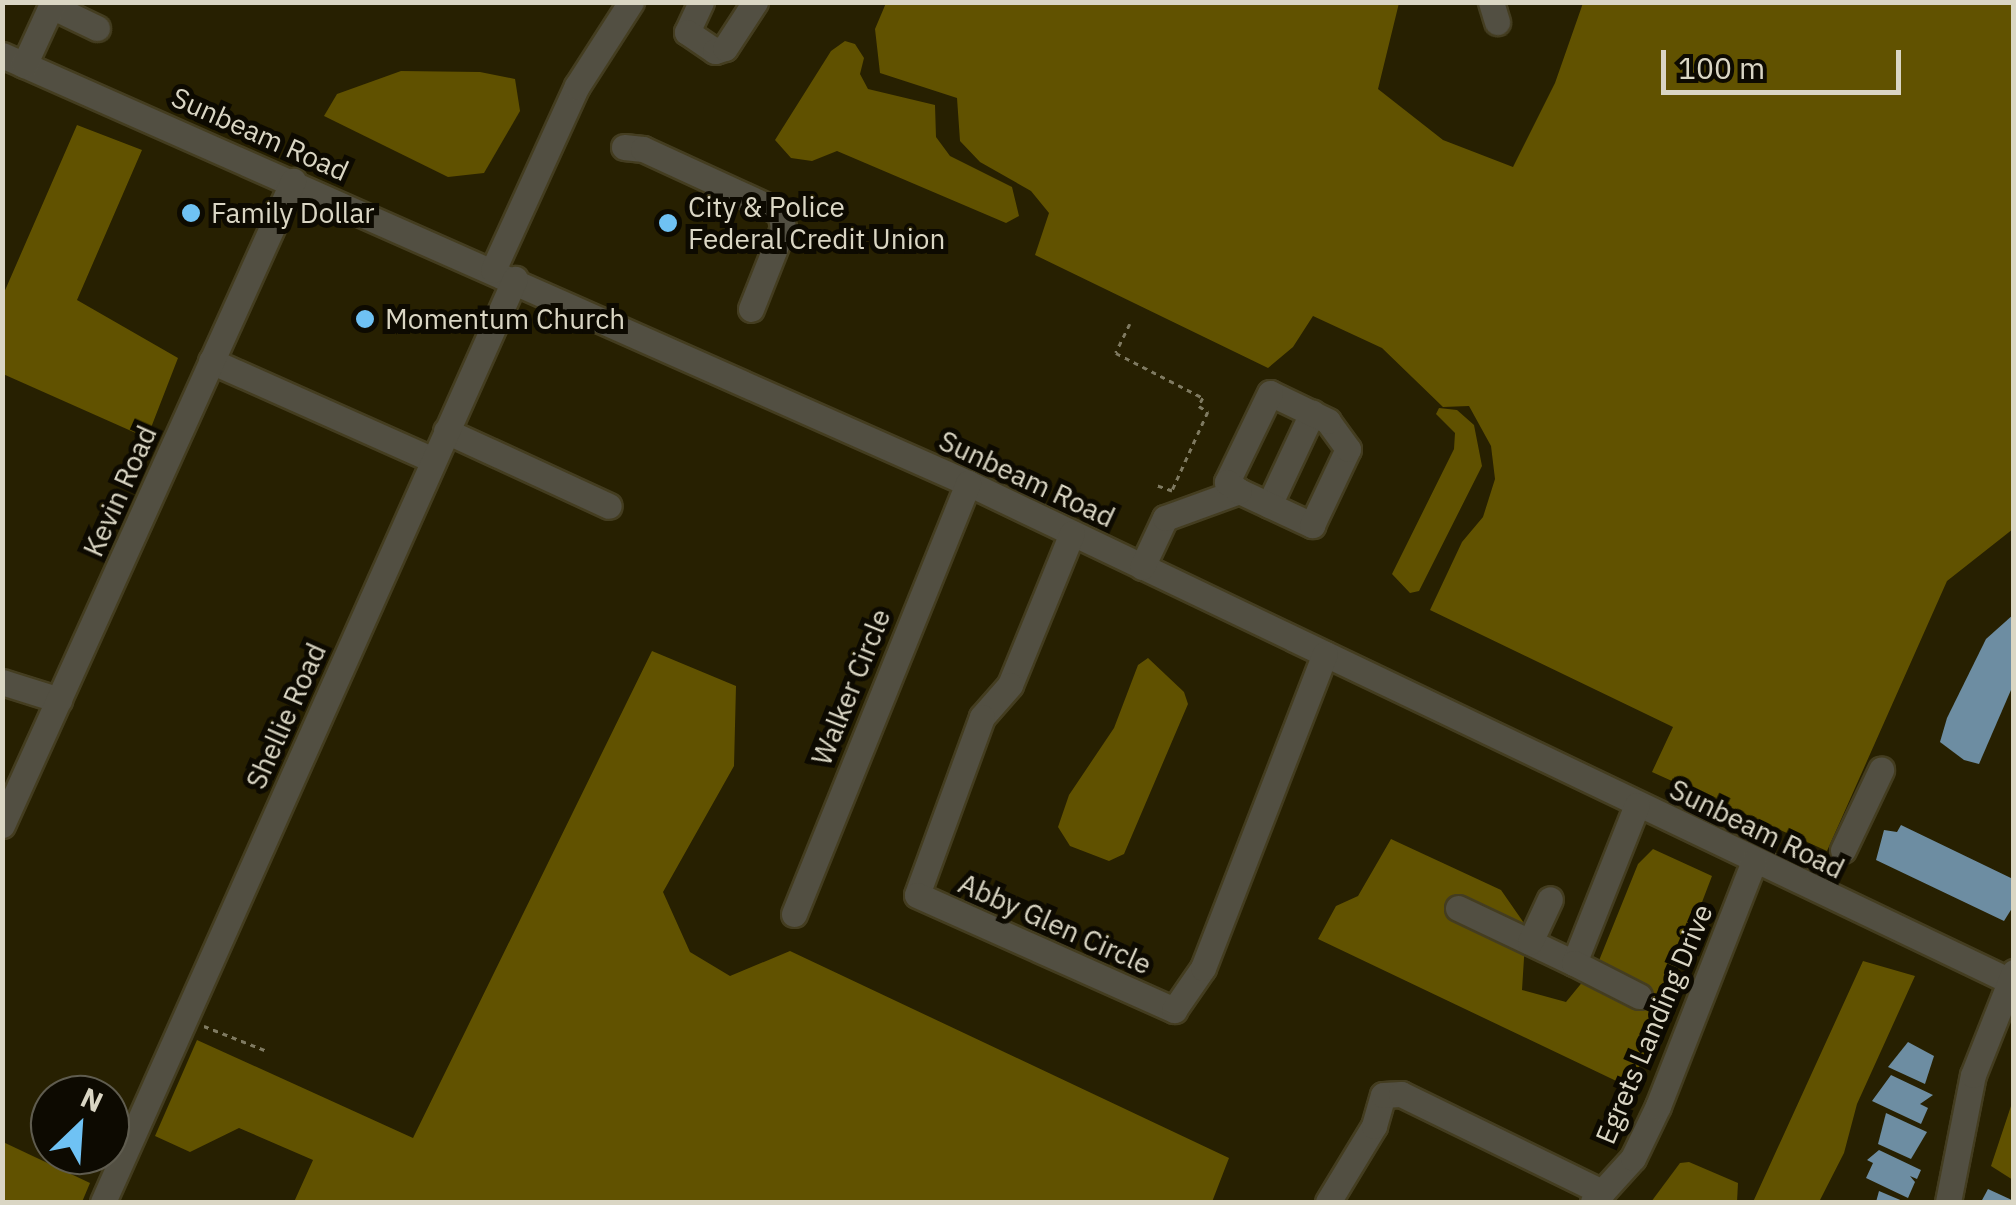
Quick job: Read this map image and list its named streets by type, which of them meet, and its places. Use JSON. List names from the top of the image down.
{
  "streets": {
    "street": [
      "Sunbeam Road",
      "Kevin Road",
      "Walker Circle",
      "Shellie Road",
      "Abby Glen Circle",
      "Egrets Landing Drive"
    ]
  },
  "crossings": [
    ["Sunbeam Road", "Kevin Road"],
    ["Sunbeam Road", "Walker Circle"],
    ["Sunbeam Road", "Shellie Road"],
    ["Sunbeam Road", "Abby Glen Circle"],
    ["Sunbeam Road", "Egrets Landing Drive"]
  ],
  "places": ["Family Dollar", "City & Police Federal Credit Union", "Momentum Church"],
  "scale_bar": "100 m",
  "north": "top right"
}
